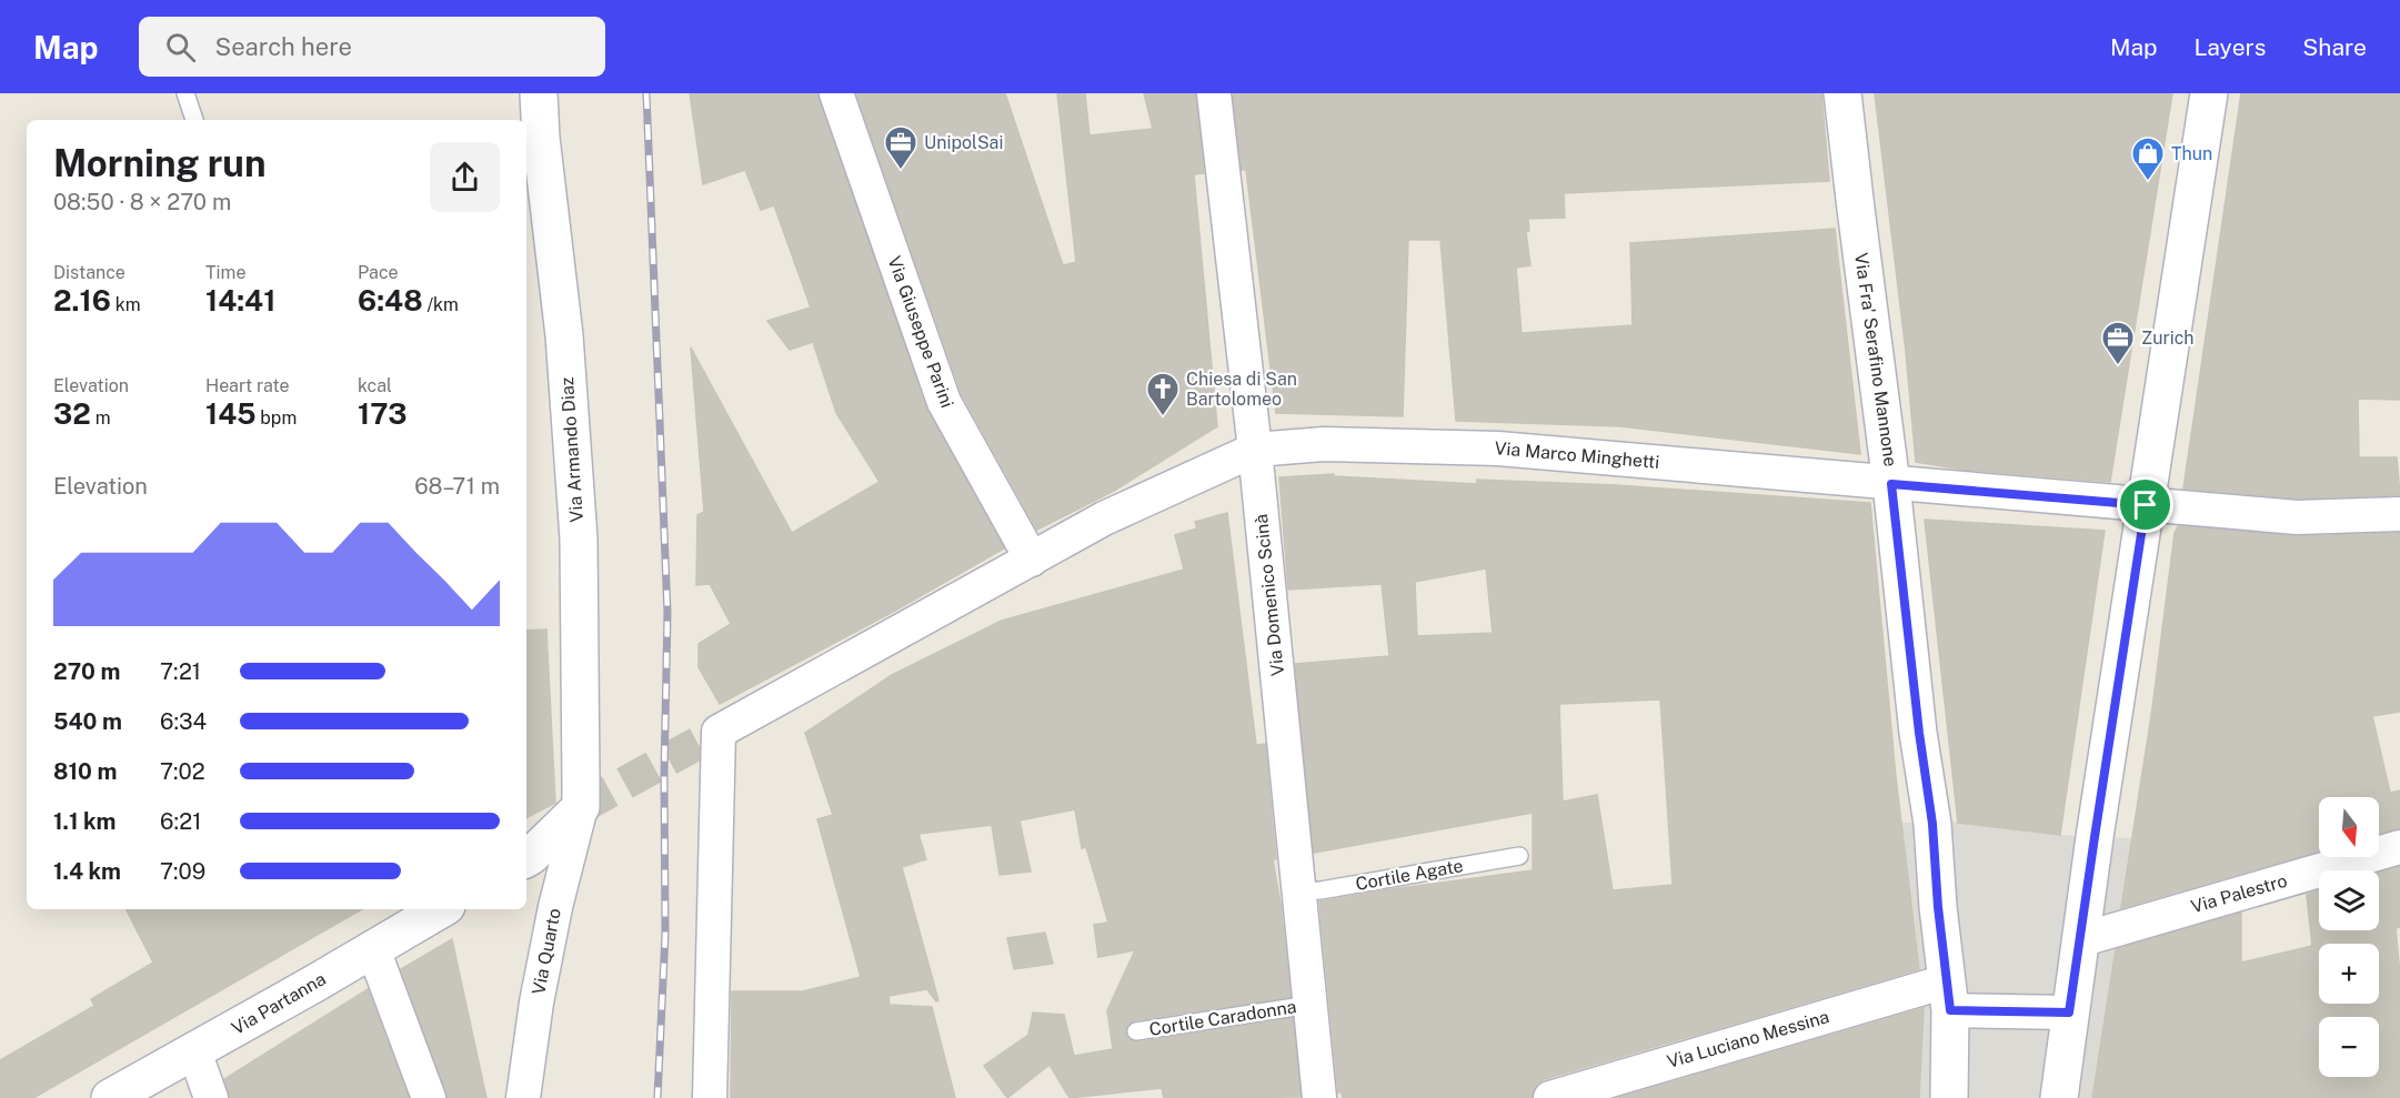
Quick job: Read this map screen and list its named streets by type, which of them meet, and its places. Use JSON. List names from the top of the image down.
{
  "streets": {
    "main road": ["Via Fra' Serafino Mannone", "Via Armando Diaz", "Via Partanna"],
    "street": [
      "Via Giuseppe Parini",
      "Via Marco Minghetti",
      "Via Domenico Scinà",
      "Via Palestro",
      "Via Quarto",
      "Via Luciano Messina"
    ],
    "lane": ["Cortile Agate", "Cortile Caradonna"]
  },
  "crossings": [
    ["Via Giuseppe Parini", "Via Marco Minghetti"],
    ["Via Fra' Serafino Mannone", "Via Marco Minghetti"],
    ["Via Fra' Serafino Mannone", "Via Luciano Messina"],
    ["Via Armando Diaz", "Via Quarto"],
    ["Via Marco Minghetti", "Via Domenico Scinà"],
    ["Via Domenico Scinà", "Cortile Agate"],
    ["Via Domenico Scinà", "Cortile Caradonna"]
  ],
  "places": {
    "office": ["UnipolSai", "Zurich"],
    "shop": ["Thun"],
    "church": ["Chiesa di San Bartolomeo"]
  },
  "north": "bottom",
  "page": {
    "header": "Map",
    "search": "Search here",
    "nav": ["Map", "Layers", "Share"],
    "heading": ["Morning run", "08:50 · 8 × 270 m"],
    "stats": [
      ["Distance", "2.16 km"],
      ["Time", "14:41"],
      ["Pace", "6:48 /km"],
      ["Elevation", "32 m"],
      ["Heart rate", "145 bpm"],
      ["kcal", "173"]
    ],
    "chart": ["Elevation", "68–71 m"],
    "list": [
      {
        "name": "270 m",
        "note": "7:21"
      },
      {
        "name": "540 m",
        "note": "6:34"
      },
      {
        "name": "810 m",
        "note": "7:02"
      },
      {
        "name": "1.1 km",
        "note": "6:21"
      },
      {
        "name": "1.4 km",
        "note": "7:09"
      }
    ],
    "map_buttons": ["+", "−"]
  }
}
